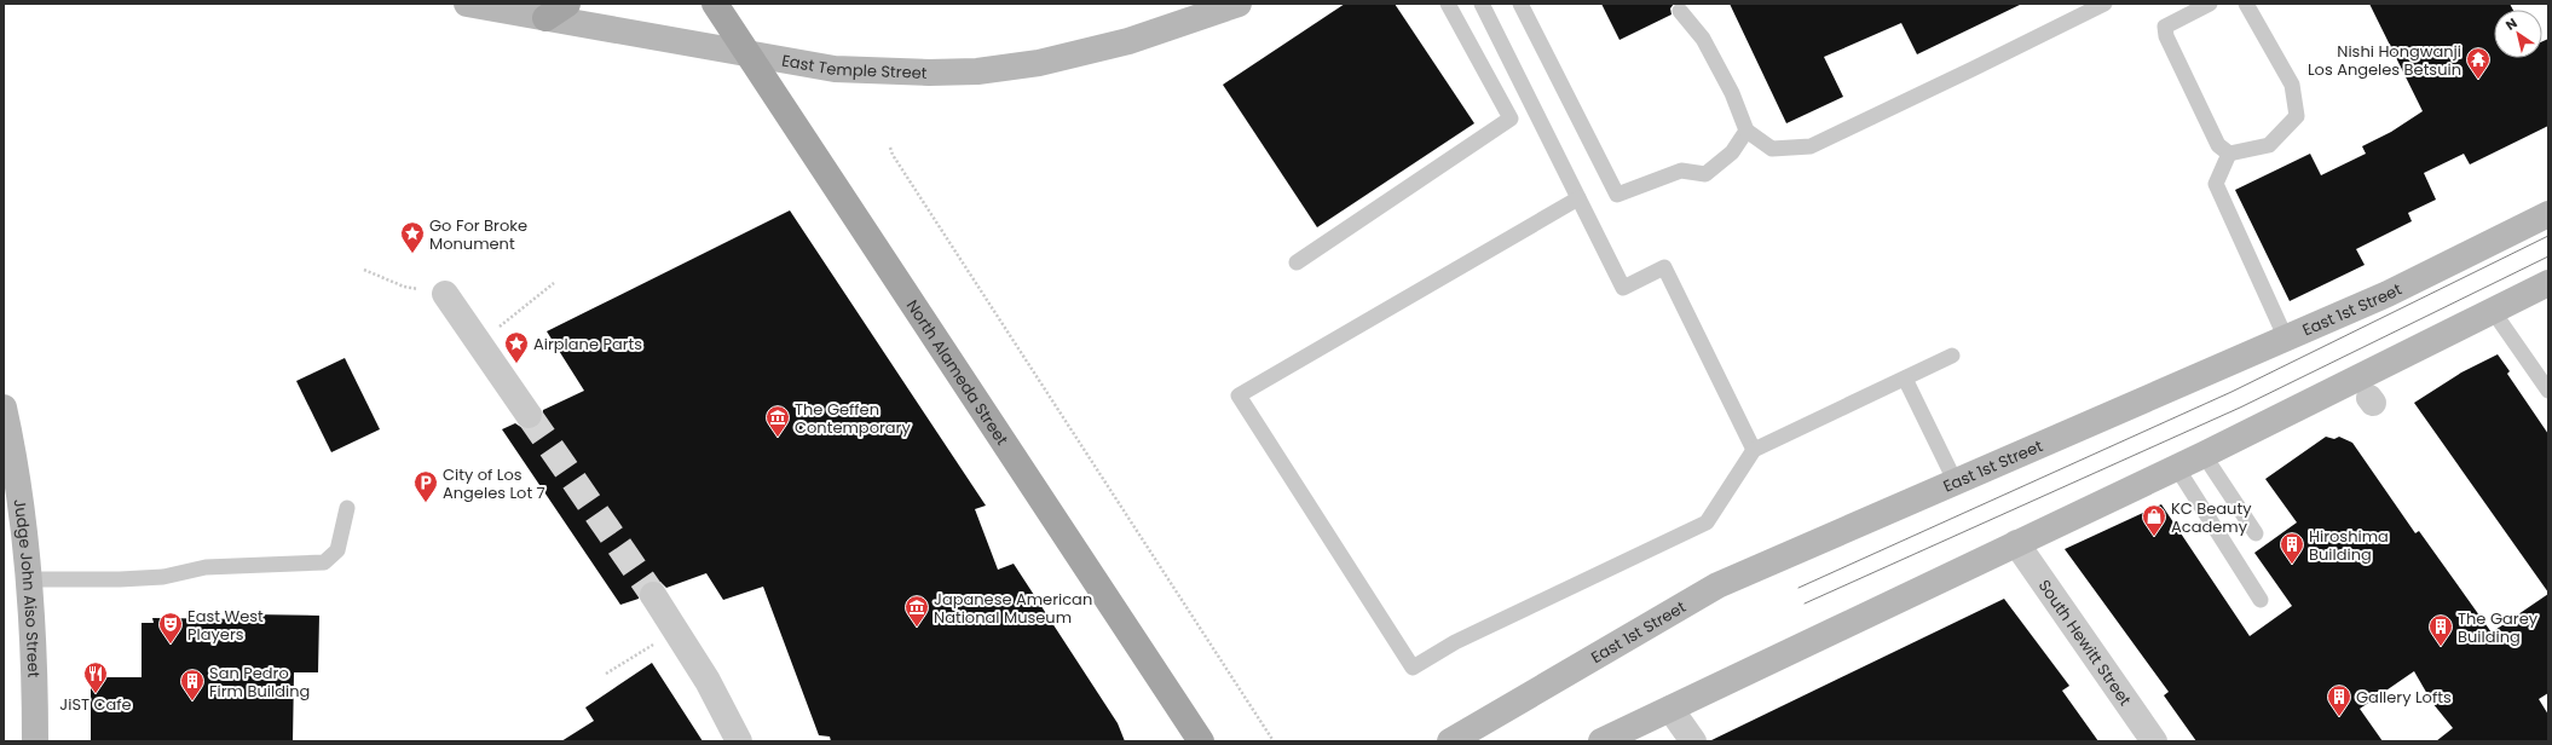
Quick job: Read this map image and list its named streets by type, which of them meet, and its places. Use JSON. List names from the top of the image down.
{
  "streets": {
    "main road": [
      "East Temple Street",
      "East 1st Street",
      "North Alameda Street",
      "Judge John Aiso Street"
    ],
    "street": ["South Hewitt Street"]
  },
  "crossings": [
    ["East Temple Street", "North Alameda Street"]
  ],
  "places": {
    "temple": ["Nishi Hongwanji Los Angeles Betsuin"],
    "place": ["Go For Broke Monument", "Airplane Parts"],
    "museum": ["The Geffen Contemporary", "Japanese American National Museum"],
    "parking": ["City of Los Angeles Lot 7"],
    "shop": ["KC Beauty Academy"],
    "building": [
      "Hiroshima Building",
      "The Garey Building",
      "San Pedro Firm Building",
      "Gallery Lofts"
    ],
    "theatre": ["East West Players"],
    "restaurant": ["JiST Cafe"]
  },
  "north": "top left"
}
